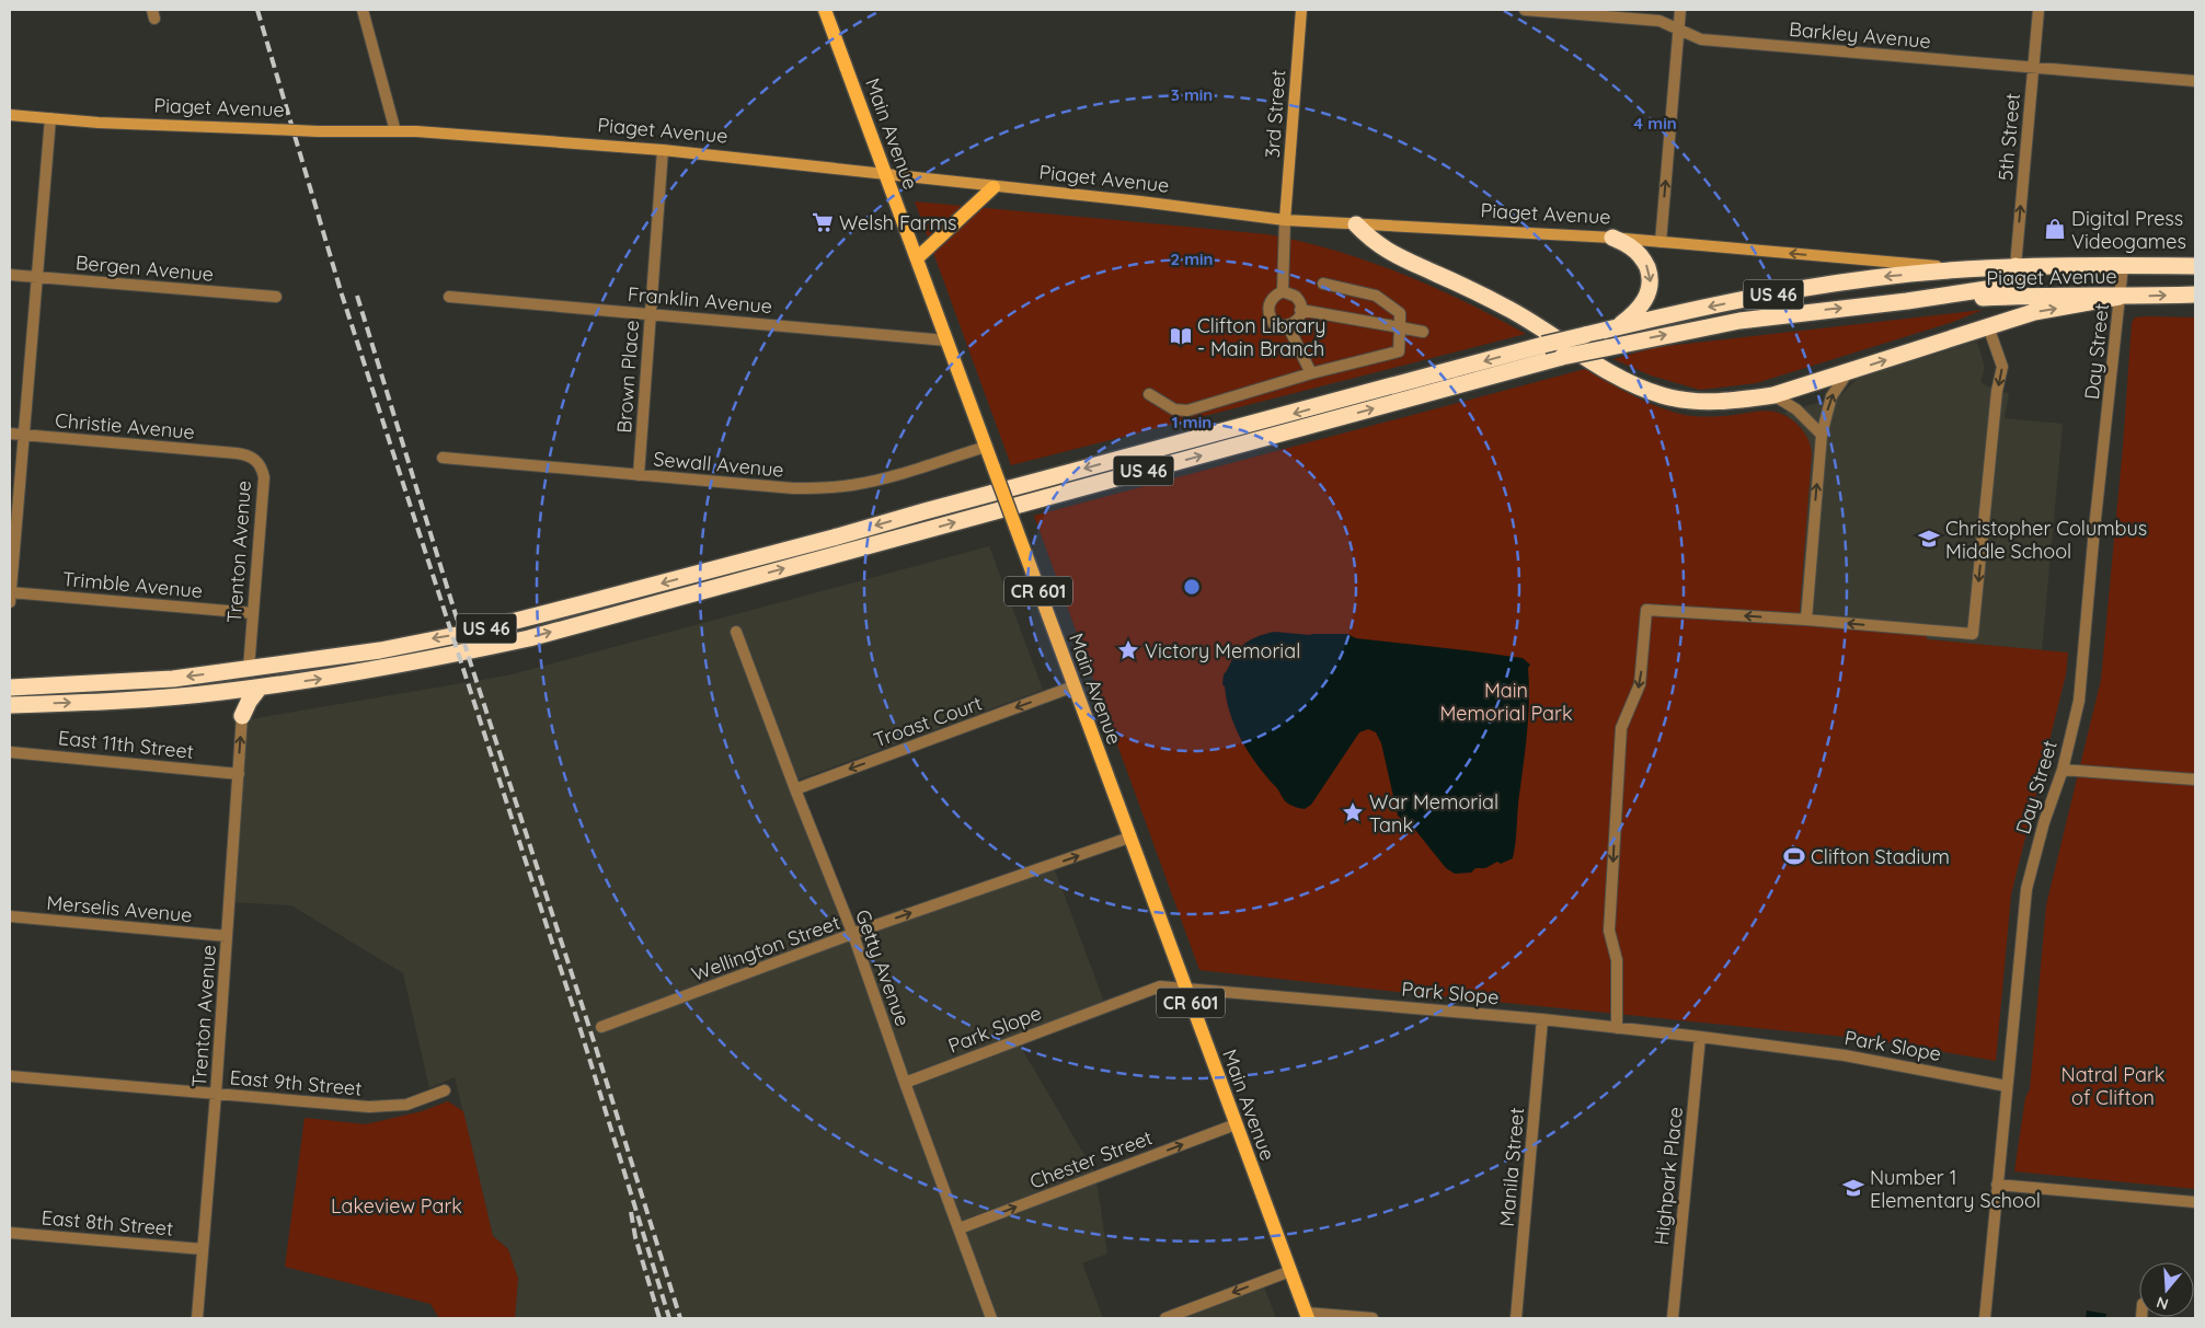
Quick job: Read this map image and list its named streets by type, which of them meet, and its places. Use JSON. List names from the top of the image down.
{
  "streets": {
    "highway": ["Piaget Avenue", "US 46"],
    "main road": ["Main Avenue", "CR 601"],
    "street": [
      "Barkley Avenue",
      "3rd Street",
      "5th Street",
      "Bergen Avenue",
      "Franklin Avenue",
      "Day Street",
      "Brown Place",
      "Christie Avenue",
      "Sewall Avenue",
      "Trenton Avenue",
      "Trimble Avenue",
      "Troast Court",
      "East 11th Street",
      "Merselis Avenue",
      "Wellington Street",
      "Getty Avenue",
      "Park Slope",
      "East 9th Street",
      "Chester Street",
      "Manila Street",
      "Highpark Place",
      "East 8th Street"
    ]
  },
  "crossings": [
    ["Barkley Avenue", "5th Street"],
    ["Piaget Avenue", "3rd Street"],
    ["Piaget Avenue", "Main Avenue"],
    ["Piaget Avenue", "5th Street"],
    ["Piaget Avenue", "US 46"],
    ["Piaget Avenue", "Day Street"],
    ["Piaget Avenue", "Brown Place"],
    ["Main Avenue", "Franklin Avenue"],
    ["Main Avenue", "Sewall Avenue"],
    ["Main Avenue", "Troast Court"],
    ["Main Avenue", "Wellington Street"],
    ["Main Avenue", "Park Slope"],
    ["Main Avenue", "Chester Street"],
    ["US 46", "Trenton Avenue"],
    ["Franklin Avenue", "Brown Place"],
    ["Day Street", "Park Slope"],
    ["Brown Place", "Sewall Avenue"],
    ["Christie Avenue", "Trenton Avenue"],
    ["Trenton Avenue", "Trimble Avenue"],
    ["Trenton Avenue", "East 11th Street"],
    ["Trenton Avenue", "Merselis Avenue"],
    ["Trenton Avenue", "East 9th Street"],
    ["Trenton Avenue", "East 8th Street"],
    ["Troast Court", "Getty Avenue"],
    ["Wellington Street", "Getty Avenue"],
    ["Getty Avenue", "Park Slope"],
    ["Getty Avenue", "Chester Street"],
    ["Park Slope", "Manila Street"],
    ["Park Slope", "Highpark Place"]
  ],
  "one_way": [
    "5th Street",
    "Troast Court",
    "Wellington Street",
    "Chester Street"
  ],
  "parks": ["Main Memorial Park", "Natral Park of Clifton", "Lakeview Park"],
  "places": {
    "supermarket": ["Welsh Farms"],
    "shop": ["Digital Press Videogames"],
    "library": ["Clifton Library - Main Branch"],
    "school or university": ["Christopher Columbus Middle School", "Number 1 Elementary School"],
    "place": ["Victory Memorial", "War Memorial Tank"],
    "sports": ["Clifton Stadium"]
  },
  "north": "bottom",
  "rings": [
    "3 min",
    "4 min",
    "2 min",
    "1 min"
  ]
}
